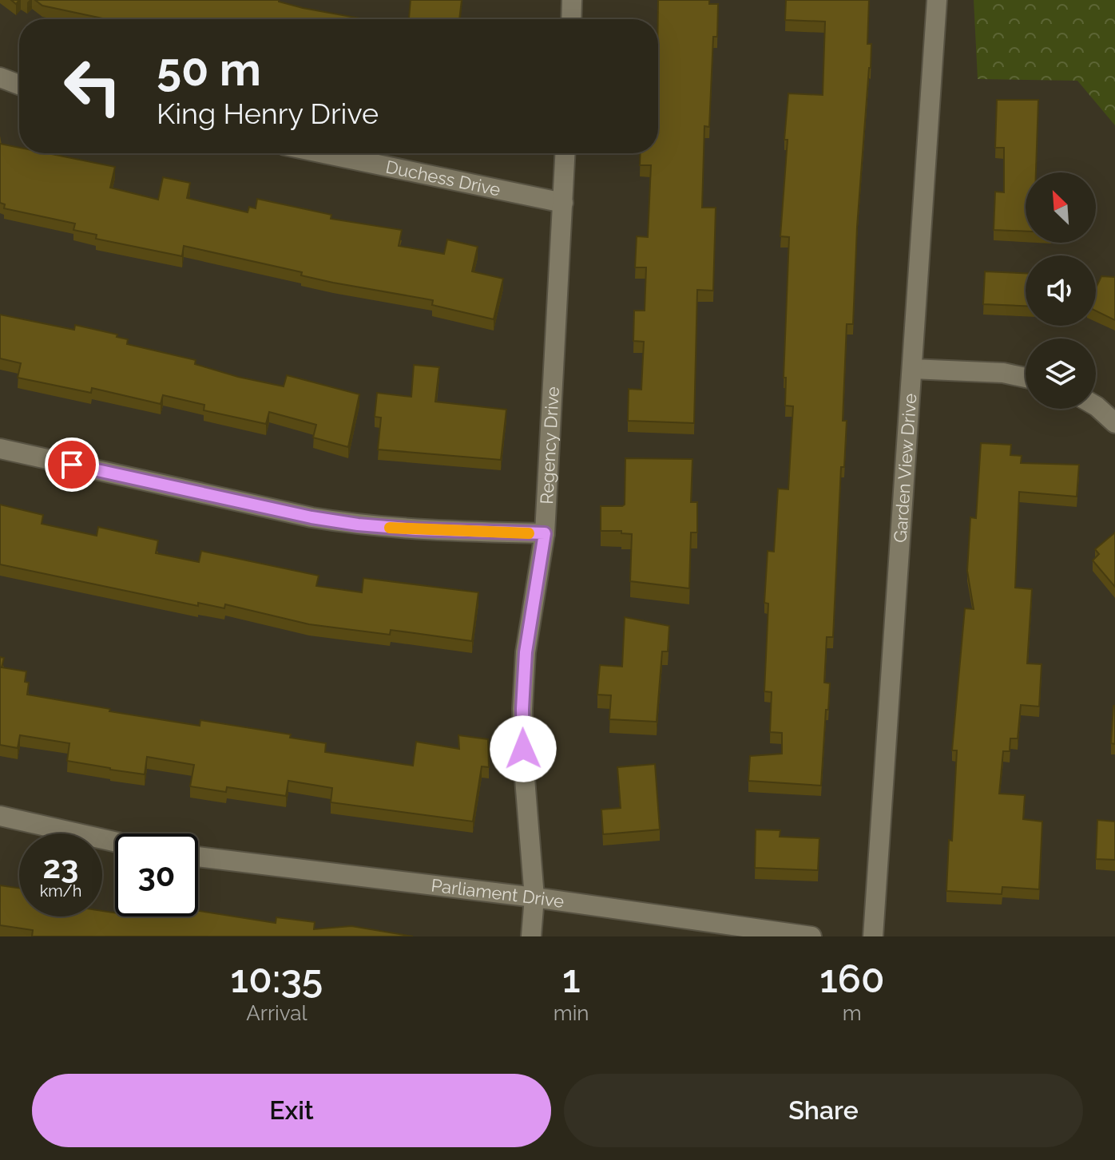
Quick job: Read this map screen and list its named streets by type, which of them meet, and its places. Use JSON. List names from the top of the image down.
{
  "streets": {
    "street": [
      "Duchess Drive",
      "Regency Drive",
      "Garden View Drive",
      "Parliament Drive"
    ]
  },
  "crossings": [
    ["Duchess Drive", "Regency Drive"],
    ["Regency Drive", "Parliament Drive"]
  ],
  "north": "top left",
  "page": {
    "turn": ["50 m", "King Henry Drive"],
    "speed": "23 km/h",
    "limit": "30",
    "eta": [
      "10:35",
      "Arrival",
      "1",
      "min",
      "160",
      "m"
    ],
    "buttons": ["Exit", "Share"]
  }
}
